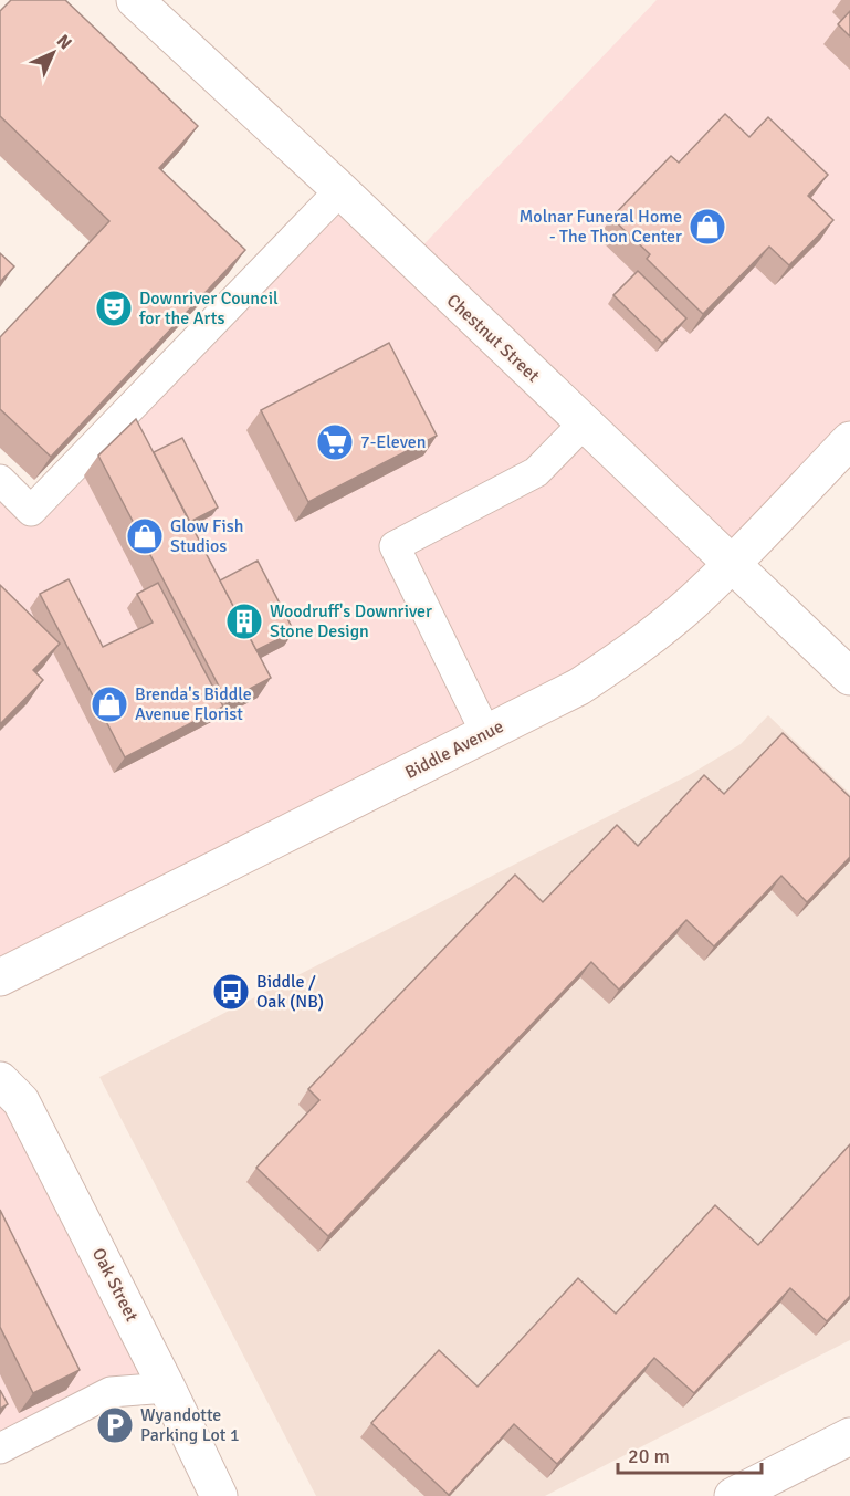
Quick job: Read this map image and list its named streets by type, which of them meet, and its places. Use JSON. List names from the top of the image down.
{
  "streets": {
    "street": ["Chestnut Street", "Biddle Avenue", "Oak Street"]
  },
  "crossings": [
    ["Chestnut Street", "Biddle Avenue"]
  ],
  "places": {
    "shop": ["Molnar Funeral Home - The Thon Center", "Glow Fish Studios", "Brenda's Biddle Avenue Florist"],
    "theatre": ["Downriver Council for the Arts"],
    "supermarket": ["7-Eleven"],
    "building": ["Woodruff's Downriver Stone Design"],
    "bus stop": ["Biddle / Oak (NB)"],
    "parking": ["Wyandotte Parking Lot 1"]
  },
  "scale_bar": "20 m",
  "north": "top right"
}
